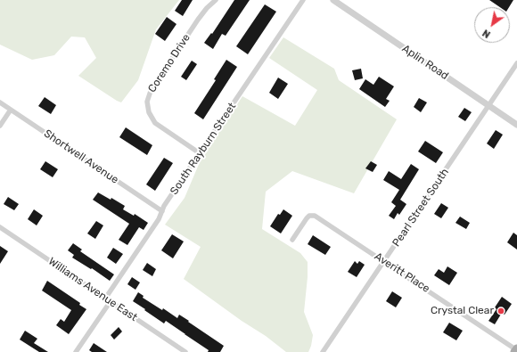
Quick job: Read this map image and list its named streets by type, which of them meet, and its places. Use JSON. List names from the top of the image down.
{
  "streets": {
    "street": [
      "Aplin Road",
      "Coremo Drive",
      "South Rayburn Street",
      "Shortwell Avenue",
      "Pearl Street South",
      "Averitt Place",
      "Williams Avenue East"
    ]
  },
  "crossings": [
    ["Aplin Road", "Pearl Street South"],
    ["Coremo Drive", "South Rayburn Street"],
    ["South Rayburn Street", "Shortwell Avenue"],
    ["South Rayburn Street", "Williams Avenue East"],
    ["Pearl Street South", "Averitt Place"]
  ],
  "places": ["Crystal Clear"],
  "north": "bottom left"
}
